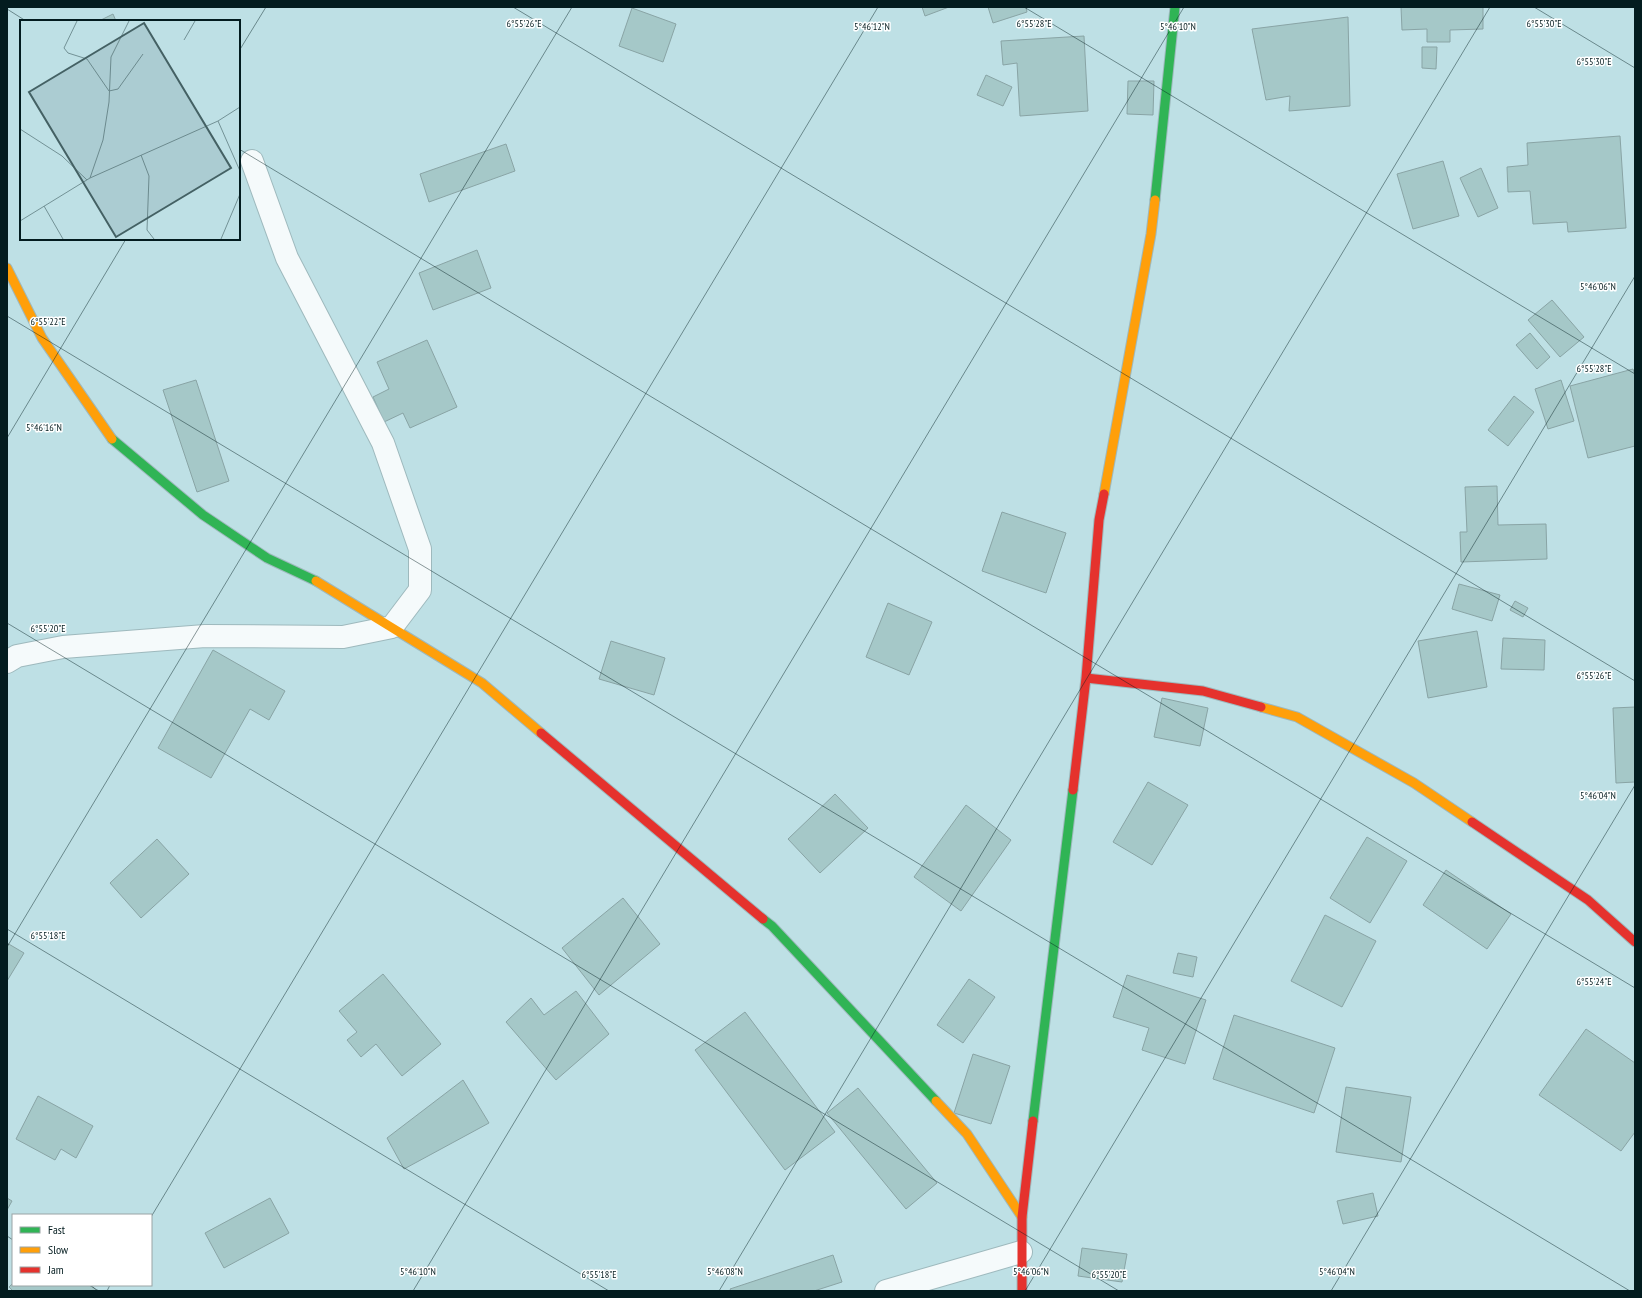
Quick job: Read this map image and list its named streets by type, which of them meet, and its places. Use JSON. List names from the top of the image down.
{
  "legend": ["Fast", "Slow", "Jam"],
  "coordinates": [
    "6°55'26\"E",
    "6°55'28\"E",
    "6°55'30\"E",
    "5°46'12\"N",
    "5°46'10\"N",
    "5°46'06\"N",
    "6°55'22\"E",
    "5°46'16\"N",
    "6°55'20\"E",
    "5°46'04\"N",
    "6°55'18\"E",
    "6°55'24\"E",
    "5°46'08\"N"
  ]
}
